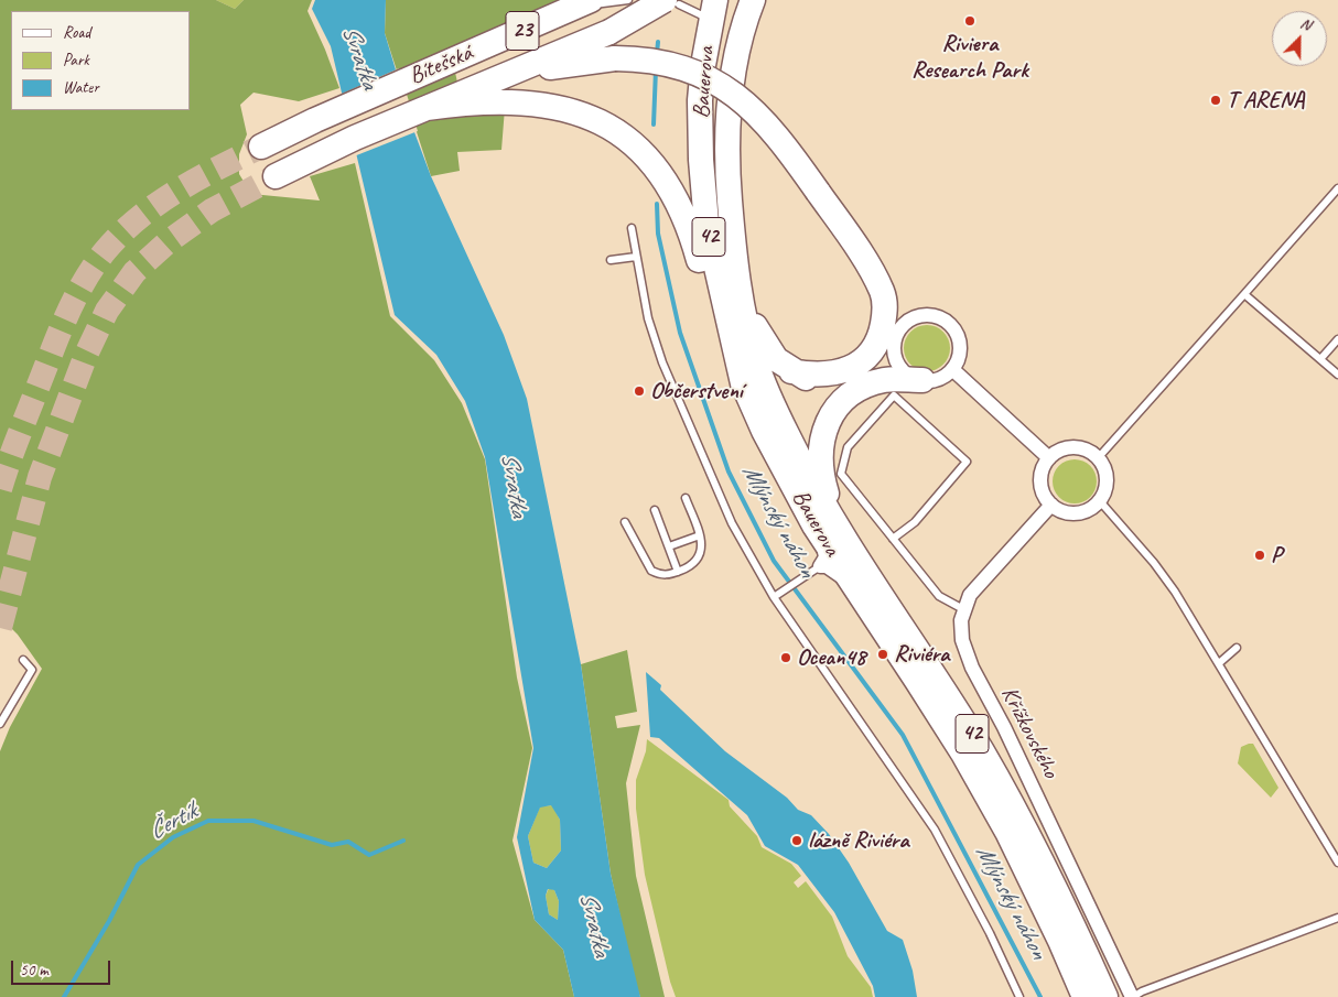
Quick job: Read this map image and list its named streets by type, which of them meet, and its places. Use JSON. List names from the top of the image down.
{
  "streets": {
    "highway": [
      "23",
      "Bítešská",
      "Bauerova",
      "42"
    ],
    "street": ["Křížkovského"]
  },
  "crossings": [
    ["23", "Bítešská"],
    ["Bauerova", "42"]
  ],
  "water": ["Svratka", "Mlýnský náhon", "Čertík"],
  "places": [
    "Riviera Research Park",
    "T ARENA",
    "Občerstvení",
    "P",
    "Riviéra",
    "Ocean48",
    "lázně Riviéra"
  ],
  "legend": ["Road", "Park", "Water"],
  "scale_bar": "50 m",
  "north": "top right"
}
